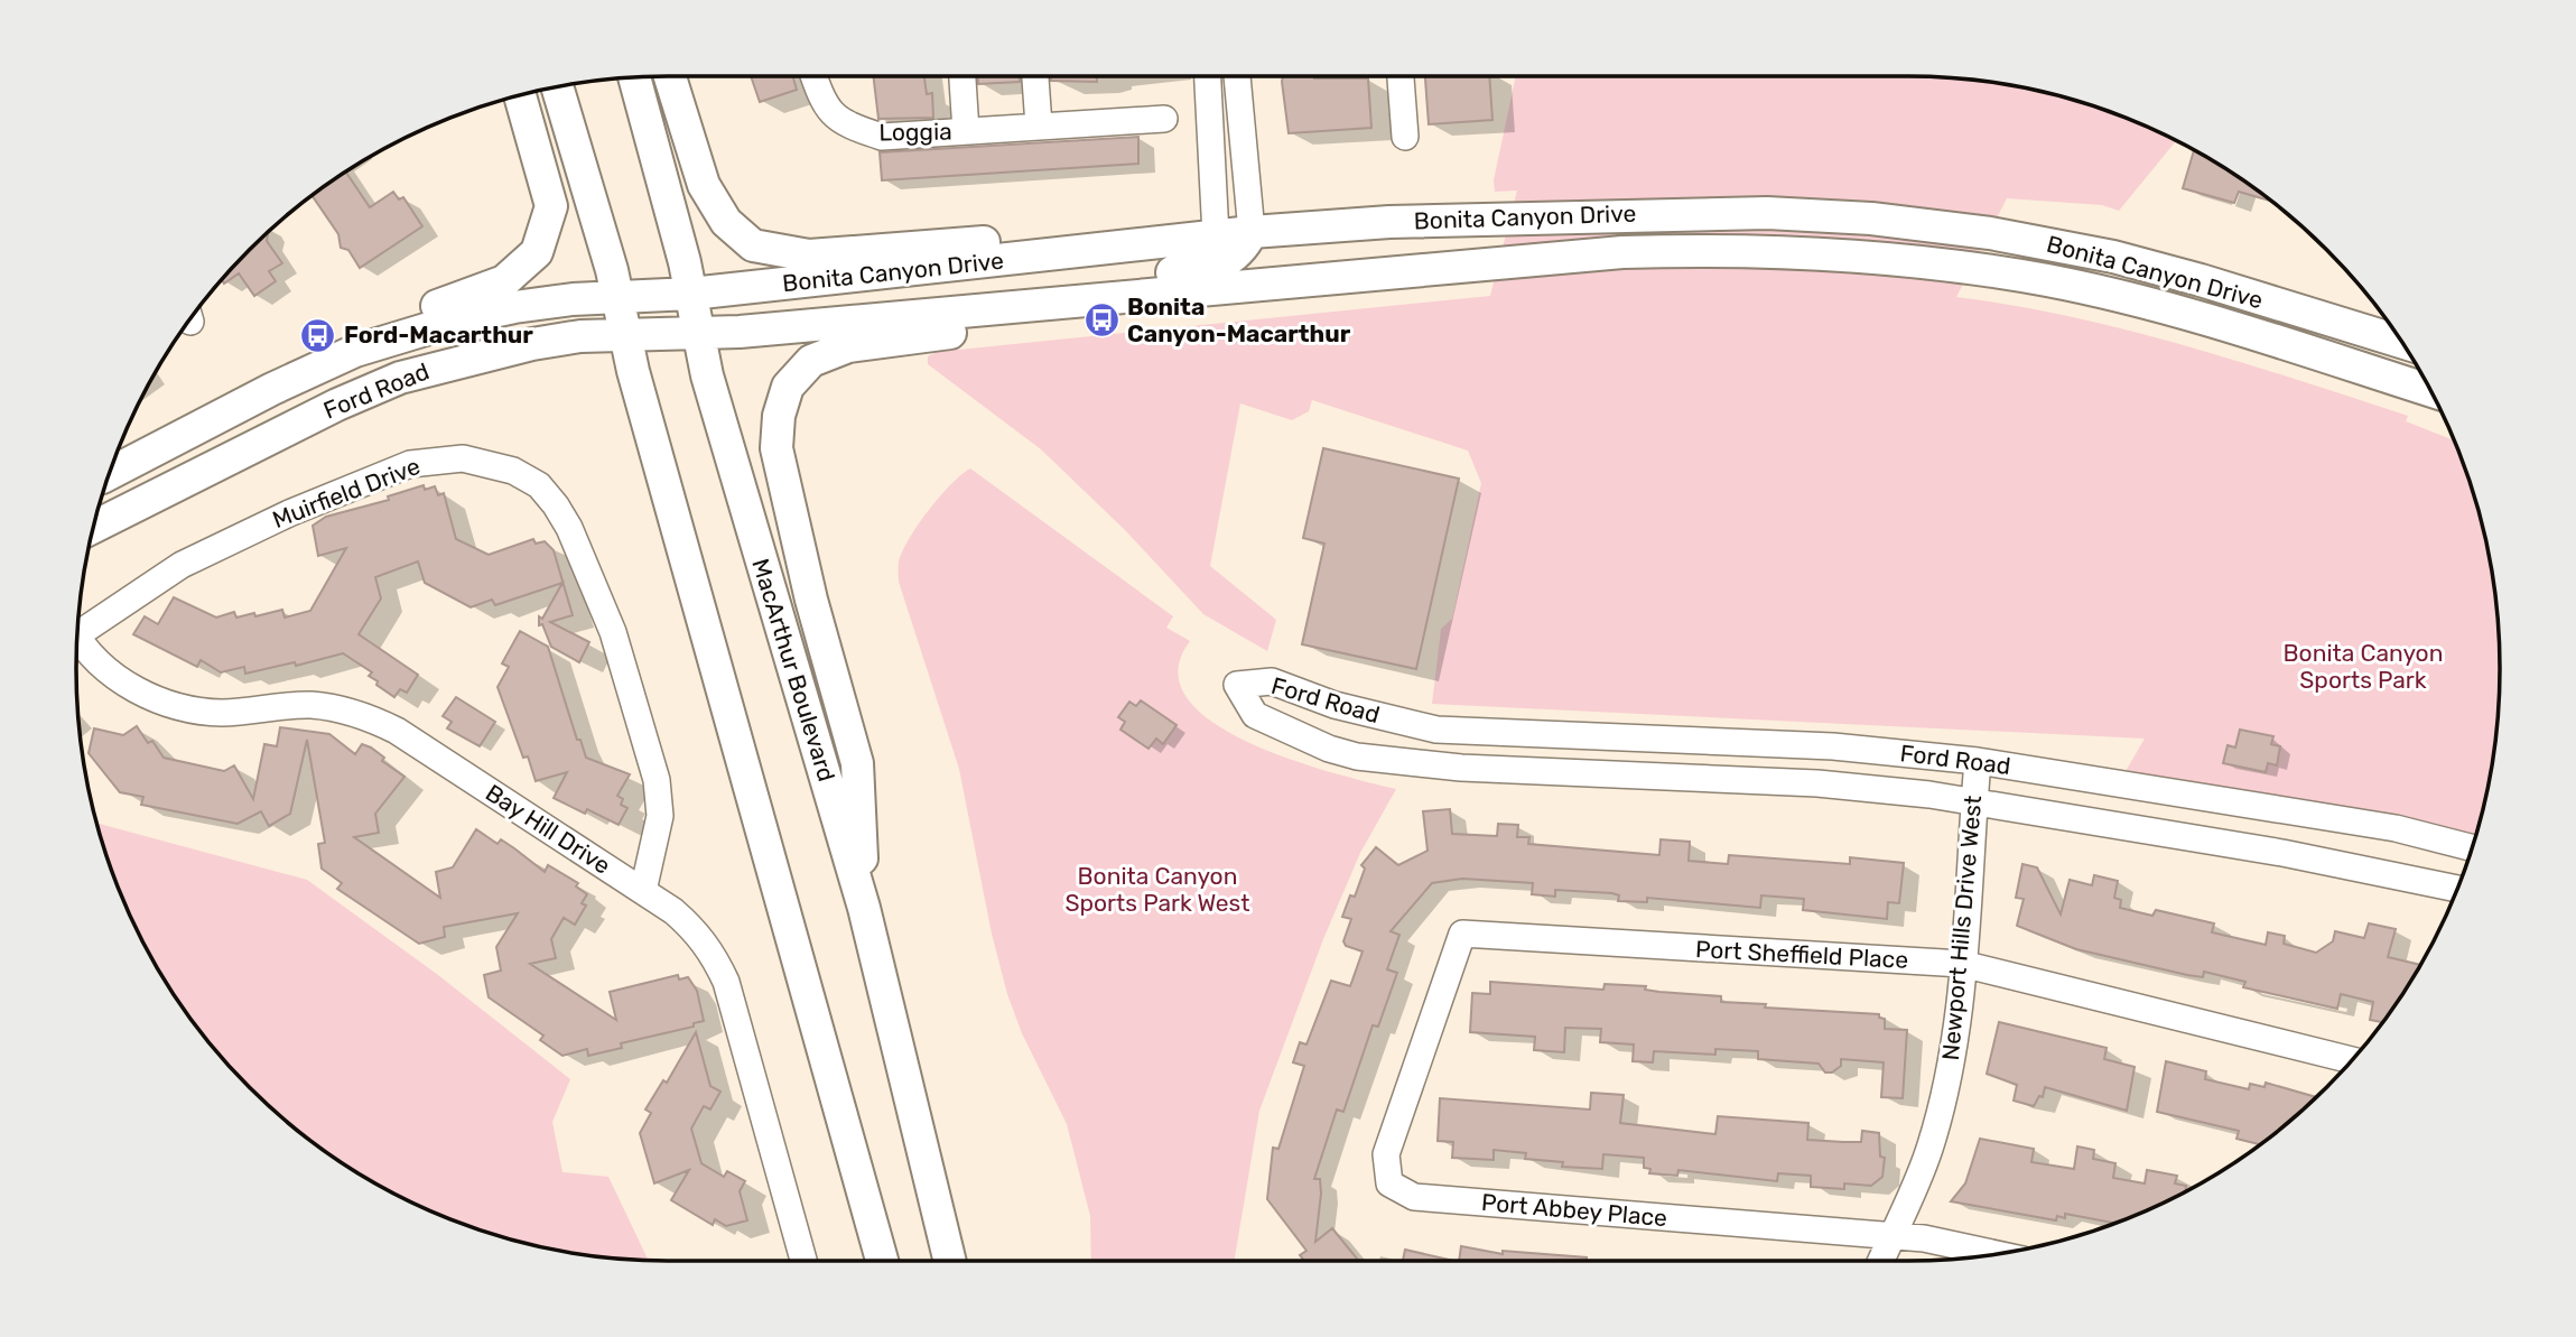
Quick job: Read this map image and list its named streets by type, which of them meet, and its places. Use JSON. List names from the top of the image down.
{
  "streets": {
    "main road": ["Bonita Canyon Drive", "Ford Road", "MacArthur Boulevard"],
    "street": [
      "Loggia",
      "Muirfield Drive",
      "Bay Hill Drive",
      "Newport Hills Drive West",
      "Port Sheffield Place",
      "Port Abbey Place"
    ]
  },
  "crossings": [
    ["Bonita Canyon Drive", "Ford Road"],
    ["Bonita Canyon Drive", "MacArthur Boulevard"],
    ["Ford Road", "MacArthur Boulevard"],
    ["Ford Road", "Newport Hills Drive West"],
    ["Muirfield Drive", "Bay Hill Drive"],
    ["Newport Hills Drive West", "Port Sheffield Place"],
    ["Newport Hills Drive West", "Port Abbey Place"],
    ["Port Sheffield Place", "Port Abbey Place"]
  ],
  "parks": ["Bonita Canyon Sports Park", "Bonita Canyon Sports Park West"],
  "places": {
    "bus stop": ["Bonita Canyon-Macarthur", "Ford-Macarthur"]
  }
}
